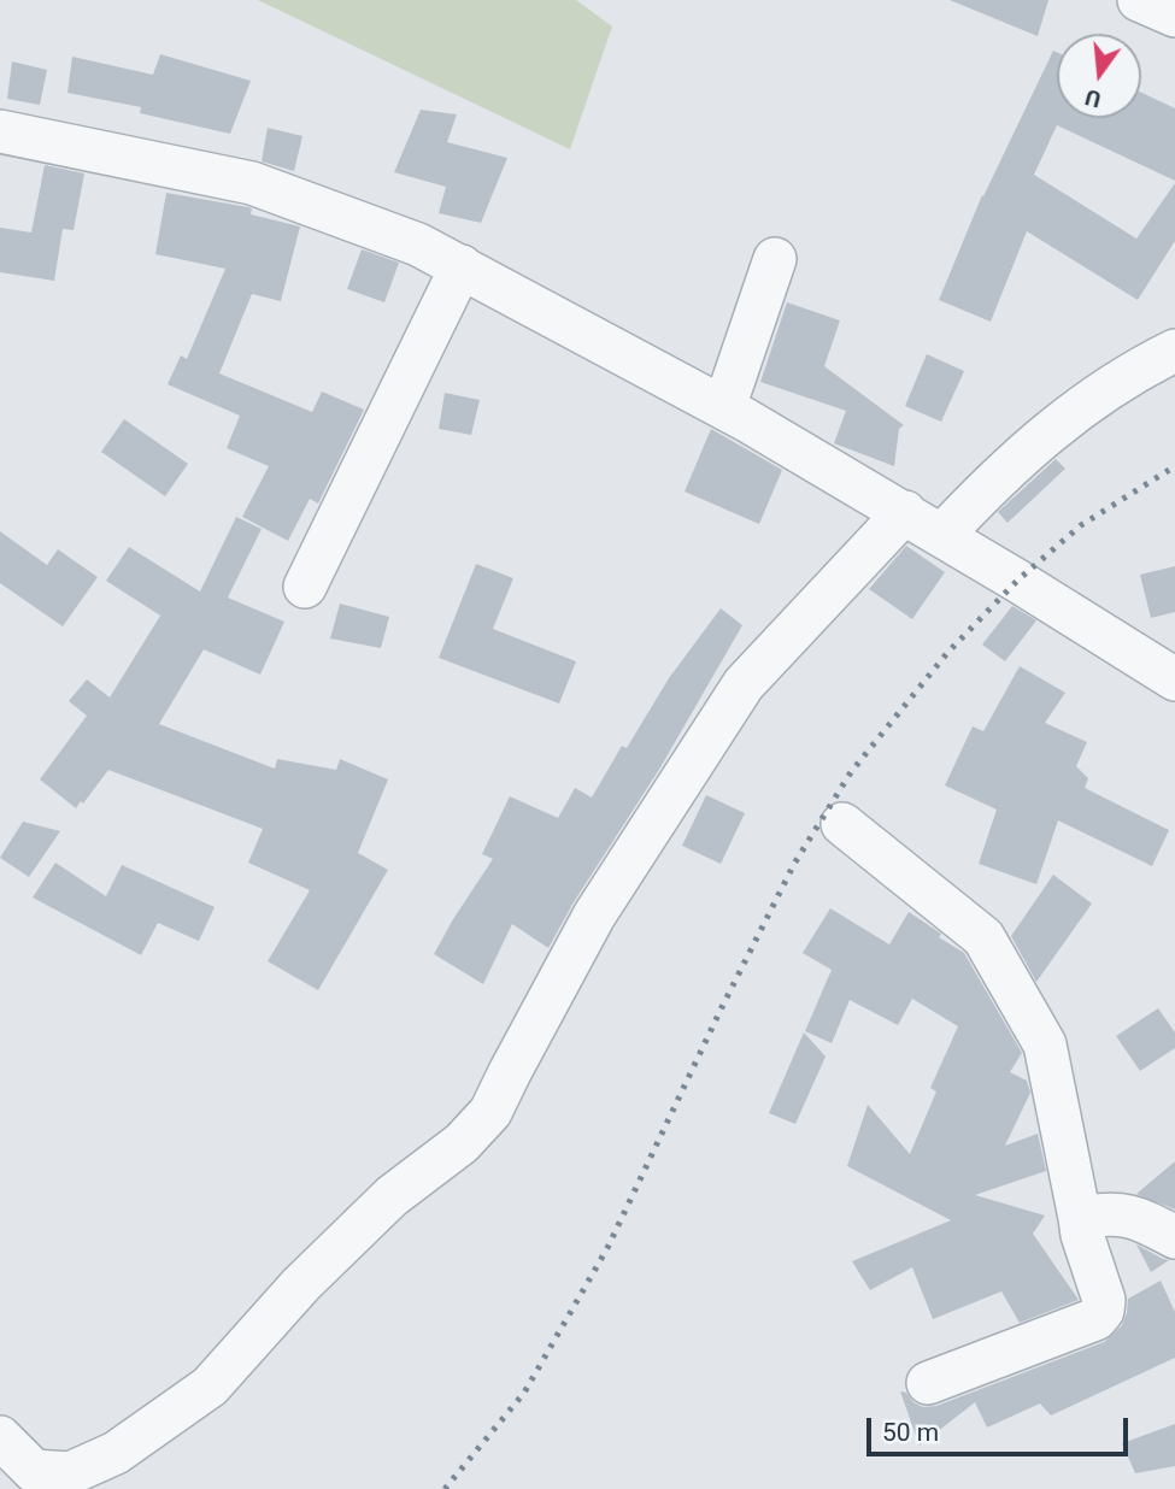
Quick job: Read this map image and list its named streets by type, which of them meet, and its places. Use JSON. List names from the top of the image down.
{
  "scale_bar": "50 m",
  "north": "bottom"
}
